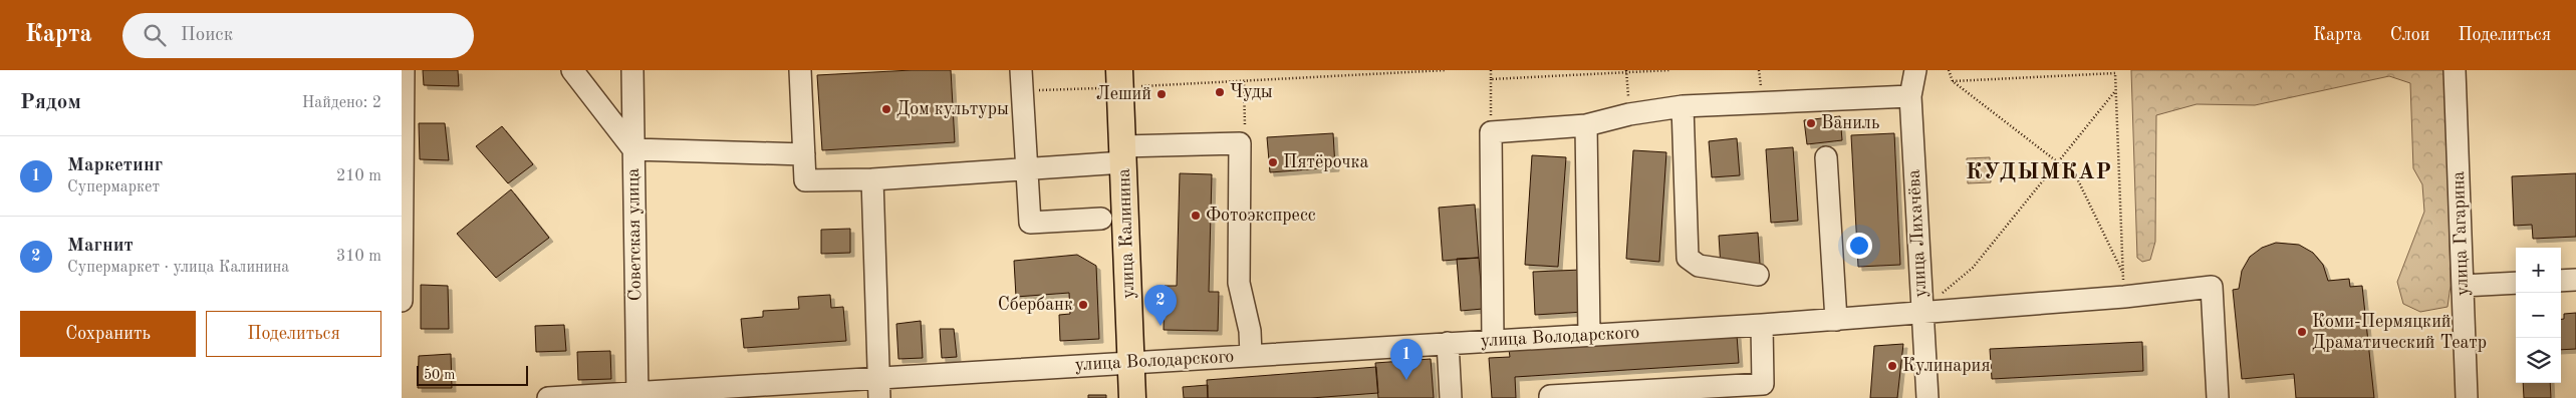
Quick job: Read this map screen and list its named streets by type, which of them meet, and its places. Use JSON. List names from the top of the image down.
{
  "streets": {
    "main road": ["улица Калинина"],
    "street": [
      "улица Лихачёва",
      "улица Гагарина",
      "Советская улица",
      "улица Володарского"
    ]
  },
  "crossings": [
    ["улица Калинина", "улица Володарского"],
    ["улица Лихачёва", "улица Володарского"],
    ["Советская улица", "улица Володарского"]
  ],
  "districts": ["КУДЫМКАР"],
  "places": [
    "Чуды",
    "Леший",
    "Дом культуры",
    "Ваниль",
    "Пятёрочка",
    "Фотоэкспресс",
    "Сбербанк",
    "Коми-Пермяцкий Драматический Театр",
    "Кулинария"
  ],
  "scale_bar": "50 m",
  "page": {
    "header": "Карта",
    "search": "Поиск",
    "nav": ["Карта", "Слои", "Поделиться"],
    "heading": ["Рядом", "Найдено: 2"],
    "list": [
      {
        "mark": "1",
        "name": "Маркетинг",
        "note": "Супермаркет",
        "value": "210 m"
      },
      {
        "mark": "2",
        "name": "Магнит",
        "note": "Супермаркет · улица Калинина",
        "value": "310 m"
      }
    ],
    "map_buttons": ["+", "−"],
    "pins": ["2", "1"],
    "buttons": ["Сохранить", "Поделиться"],
    "scale": "50 m"
  }
}
